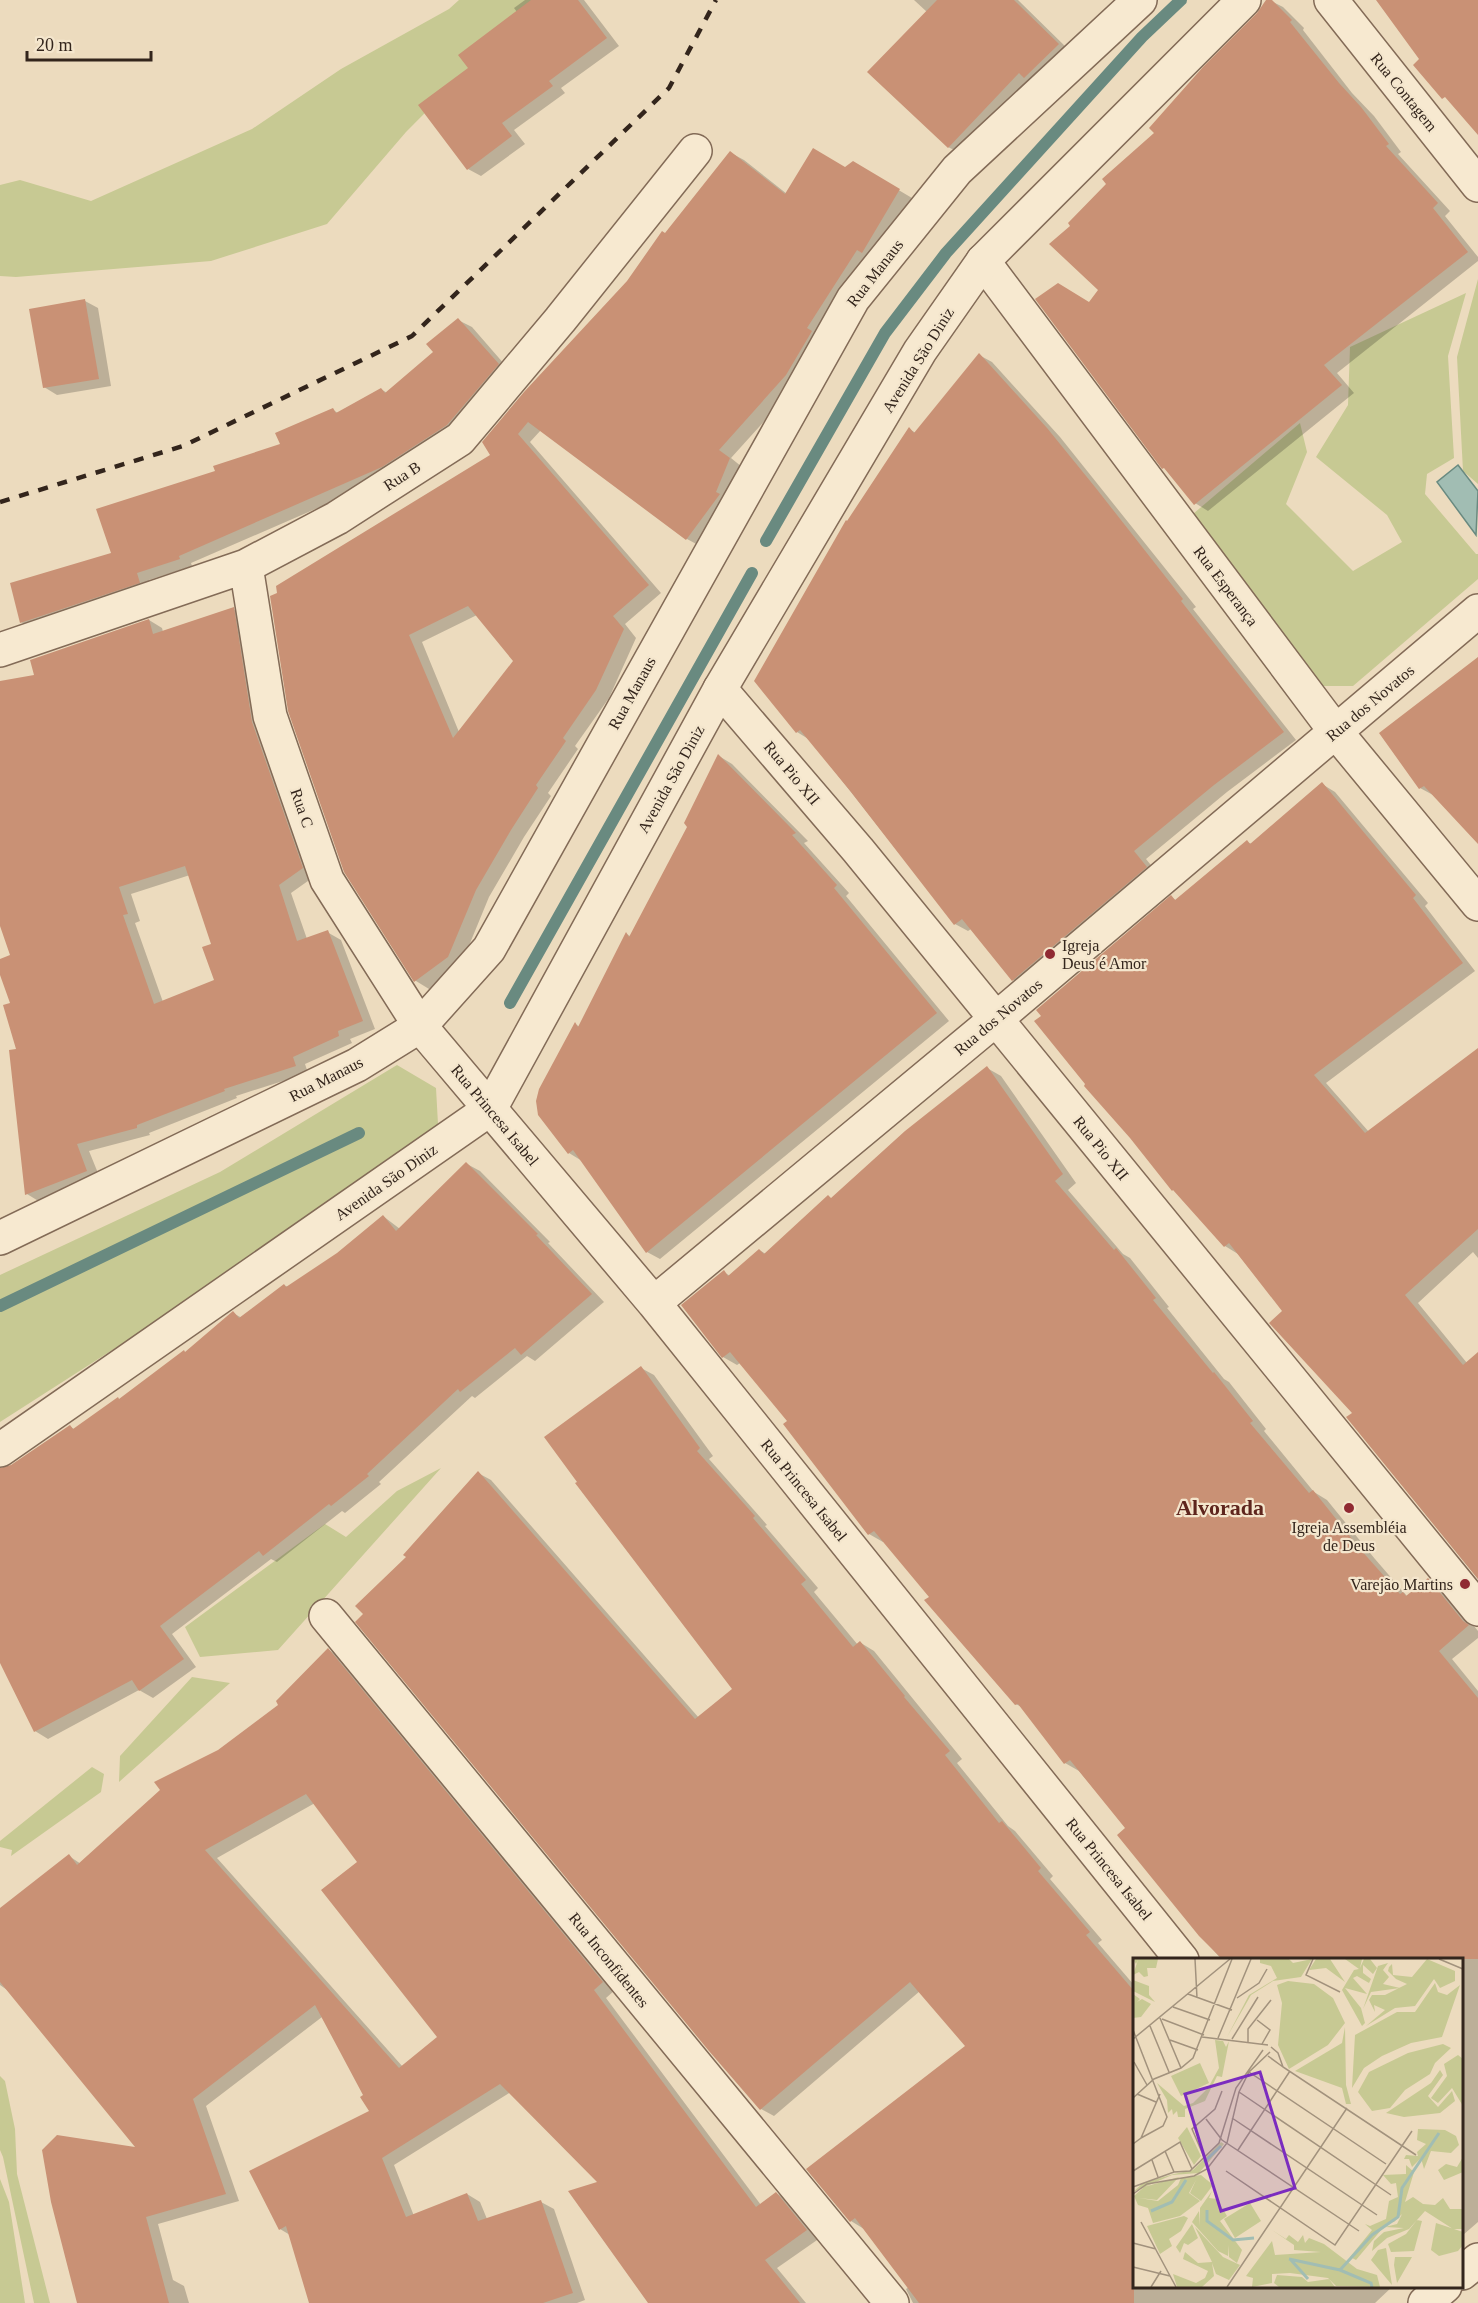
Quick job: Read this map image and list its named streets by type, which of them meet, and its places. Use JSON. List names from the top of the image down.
{
  "streets": {
    "street": [
      "Rua Contagem",
      "Rua Manaus",
      "Avenida São Diniz",
      "Rua B",
      "Rua Esperança",
      "Rua dos Novatos",
      "Rua Pio XII",
      "Rua C",
      "Rua Princesa Isabel",
      "Rua Inconfidentes"
    ]
  },
  "crossings": [
    ["Rua Manaus", "Rua C"],
    ["Rua Manaus", "Rua Princesa Isabel"],
    ["Avenida São Diniz", "Rua Esperança"],
    ["Avenida São Diniz", "Rua Pio XII"],
    ["Avenida São Diniz", "Rua Princesa Isabel"],
    ["Rua B", "Rua C"],
    ["Rua Esperança", "Rua dos Novatos"],
    ["Rua dos Novatos", "Rua Pio XII"],
    ["Rua dos Novatos", "Rua Princesa Isabel"],
    ["Rua C", "Rua Princesa Isabel"]
  ],
  "districts": ["Alvorada"],
  "places": ["Igreja Deus é Amor", "Igreja Assembléia de Deus", "Varejão Martins"],
  "scale_bar": "20 m"
}
